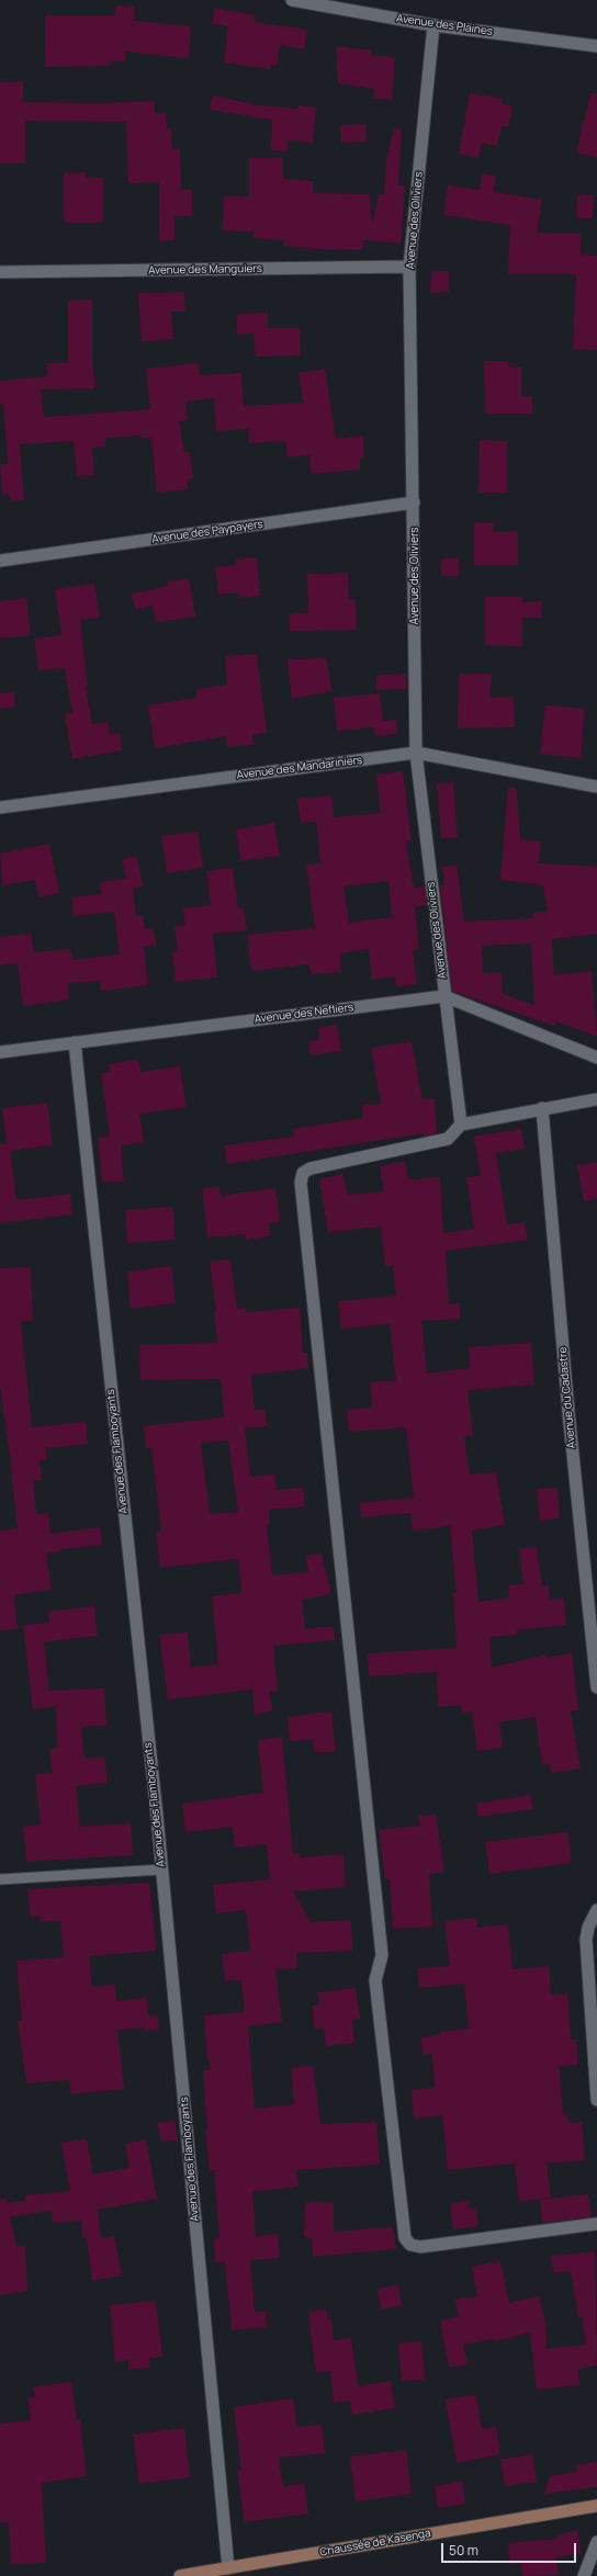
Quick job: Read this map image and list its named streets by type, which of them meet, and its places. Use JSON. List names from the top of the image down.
{
  "streets": {
    "main road": ["Chaussée de Kasenga"],
    "street": [
      "Avenue des Plaines",
      "Avenue des Oliviers",
      "Avenue des Manguiers",
      "Avenue des Paypayers",
      "Avenue des Mandariniers",
      "Avenue des Nefliers",
      "Avenue du Cadastre",
      "Avenue des Flamboyants"
    ]
  },
  "crossings": [
    ["Avenue des Plaines", "Avenue des Oliviers"],
    ["Avenue des Oliviers", "Avenue des Manguiers"],
    ["Avenue des Oliviers", "Avenue des Paypayers"],
    ["Avenue des Oliviers", "Avenue des Mandariniers"],
    ["Avenue des Oliviers", "Avenue des Nefliers"],
    ["Avenue des Nefliers", "Avenue des Flamboyants"],
    ["Avenue des Flamboyants", "Chaussée de Kasenga"]
  ],
  "scale_bar": "50 m"
}
